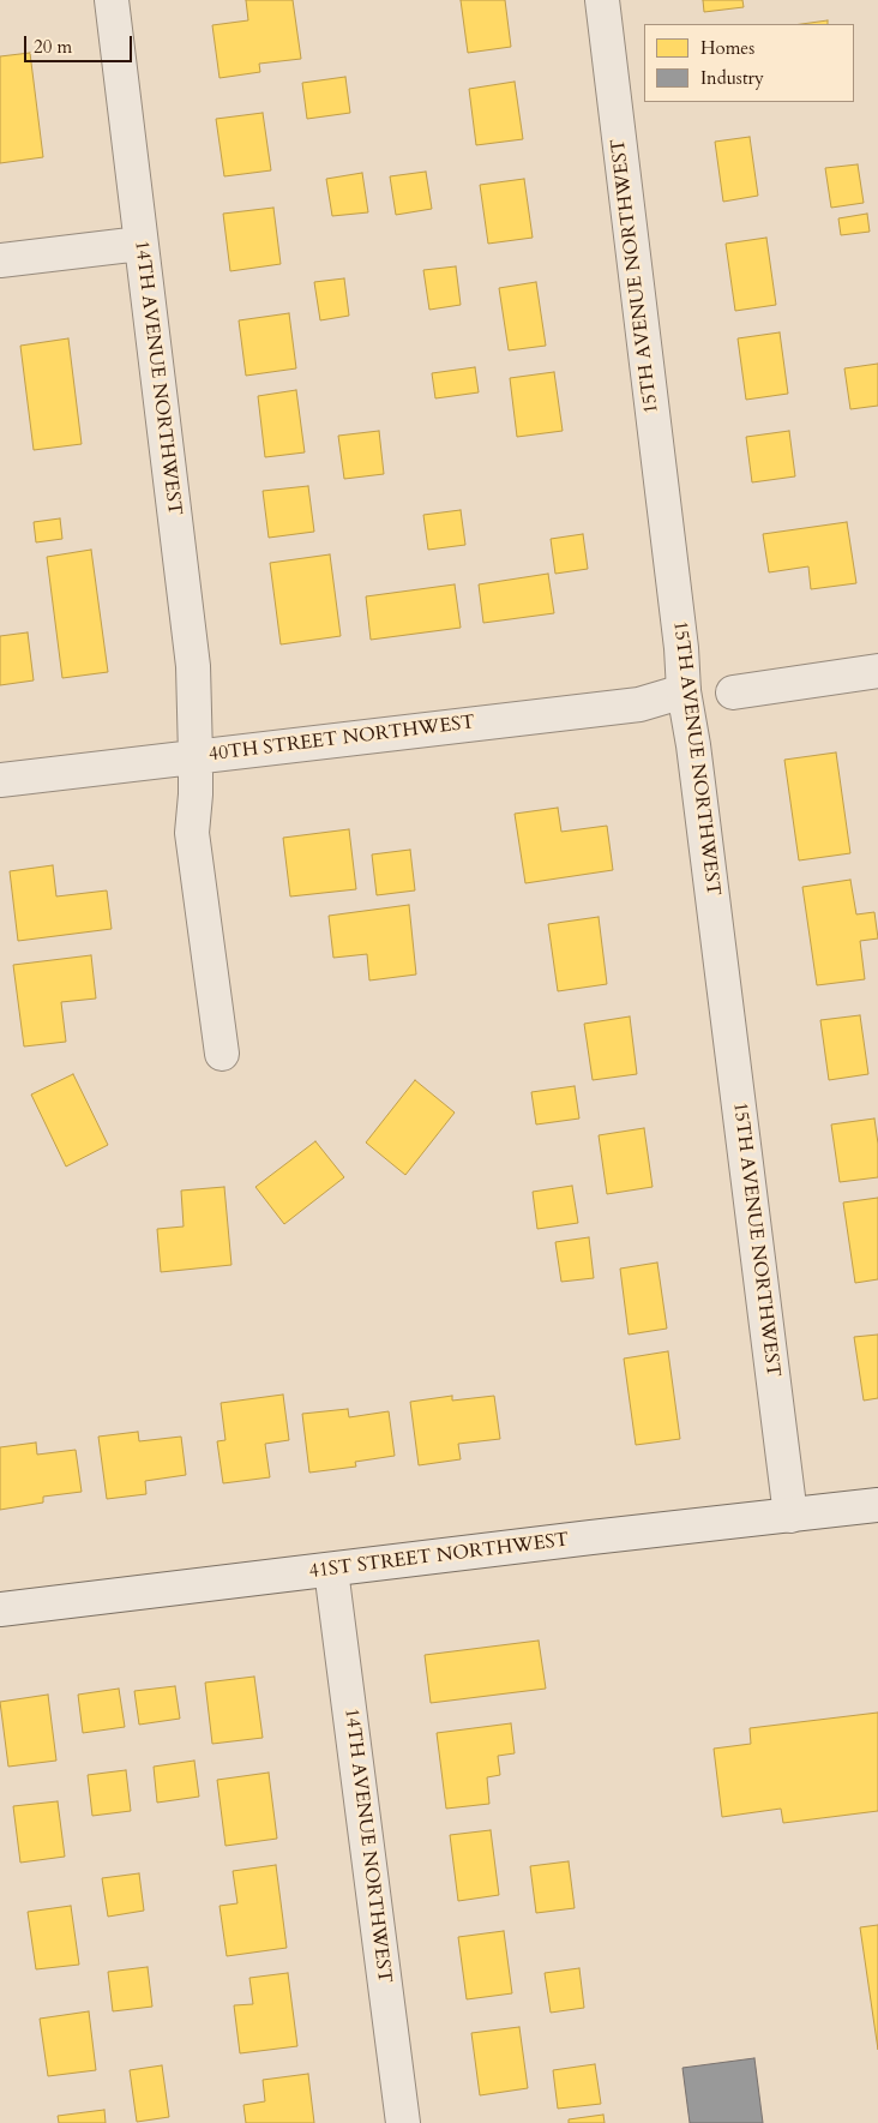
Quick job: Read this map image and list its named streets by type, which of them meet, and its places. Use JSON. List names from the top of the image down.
{
  "streets": {
    "street": [
      "15TH AVENUE NORTHWEST",
      "14TH AVENUE NORTHWEST",
      "40TH STREET NORTHWEST",
      "41ST STREET NORTHWEST"
    ]
  },
  "crossings": [
    ["15TH AVENUE NORTHWEST", "40TH STREET NORTHWEST"],
    ["15TH AVENUE NORTHWEST", "41ST STREET NORTHWEST"],
    ["14TH AVENUE NORTHWEST", "40TH STREET NORTHWEST"],
    ["14TH AVENUE NORTHWEST", "41ST STREET NORTHWEST"]
  ],
  "legend": ["Homes", "Industry"],
  "scale_bar": "20 m"
}
